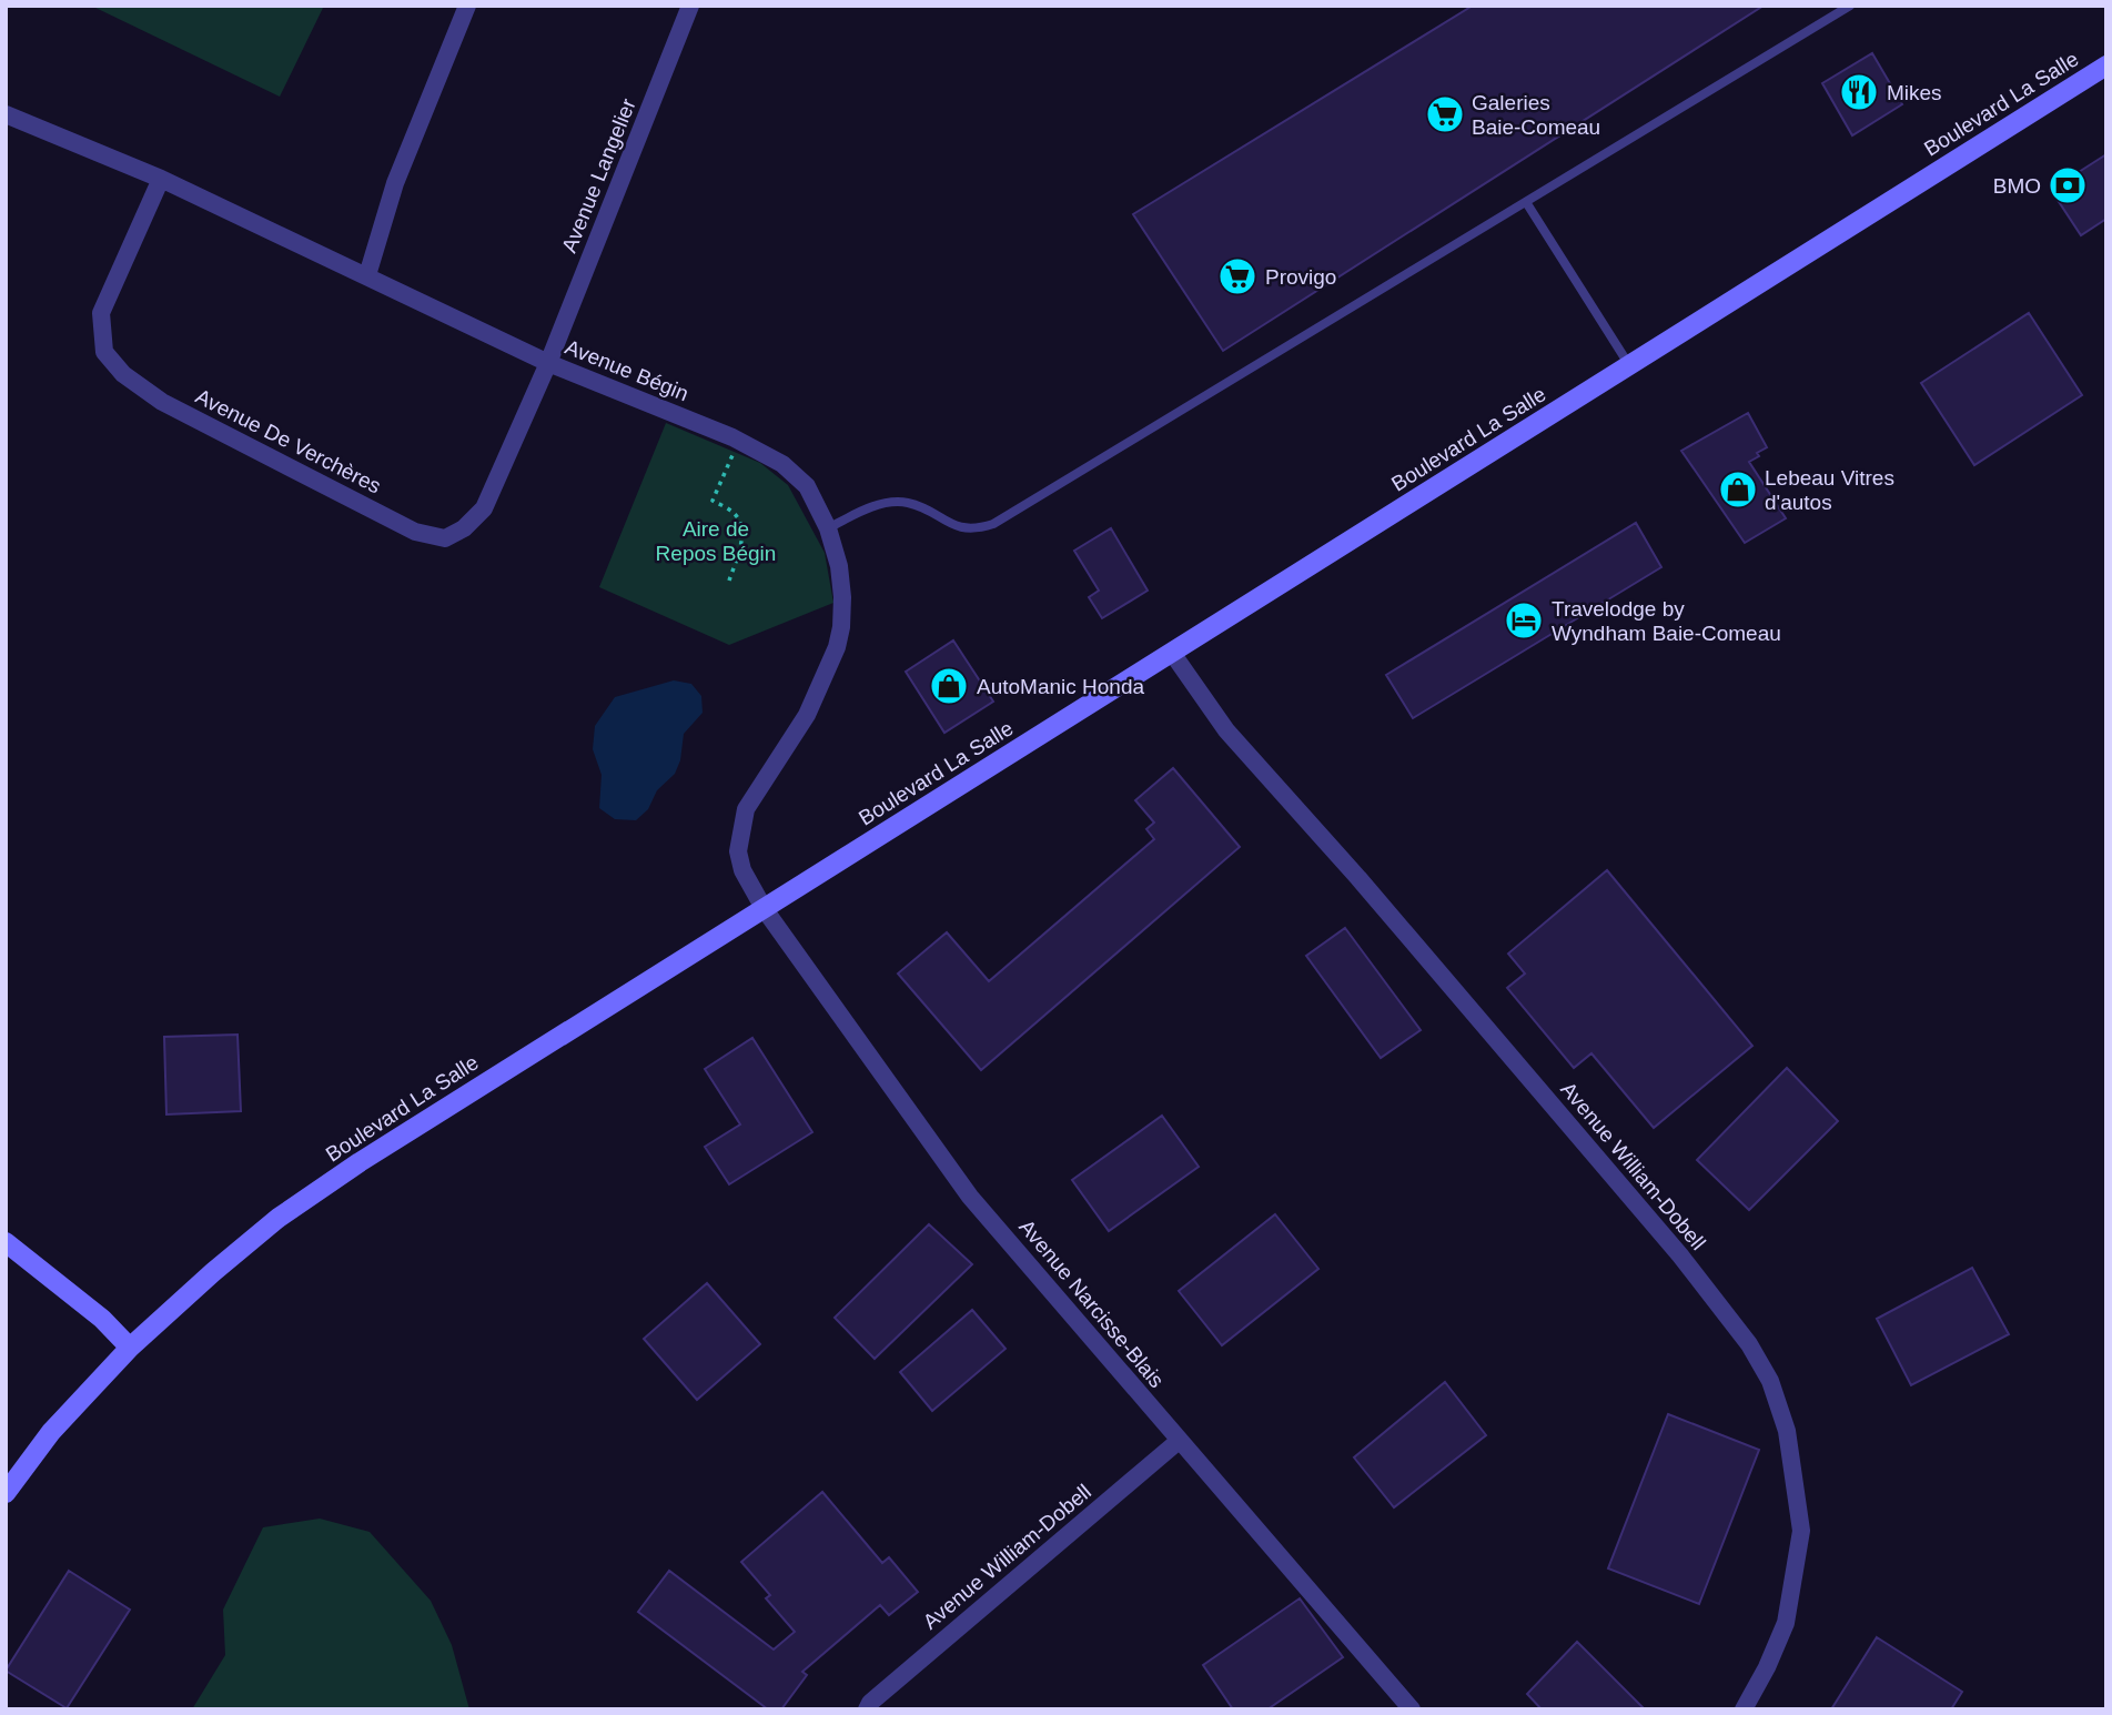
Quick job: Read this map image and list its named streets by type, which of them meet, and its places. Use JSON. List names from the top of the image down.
{
  "streets": {
    "street": [
      "Boulevard La Salle",
      "Avenue Langelier",
      "Avenue Bégin",
      "Avenue De Verchères",
      "Avenue William-Dobell",
      "Avenue Narcisse-Blais"
    ]
  },
  "crossings": [
    ["Boulevard La Salle", "Avenue Bégin"],
    ["Boulevard La Salle", "Avenue William-Dobell"],
    ["Boulevard La Salle", "Avenue Narcisse-Blais"],
    ["Avenue Langelier", "Avenue Bégin"],
    ["Avenue Langelier", "Avenue De Verchères"],
    ["Avenue Bégin", "Avenue De Verchères"],
    ["Avenue Bégin", "Avenue Narcisse-Blais"],
    ["Avenue William-Dobell", "Avenue Narcisse-Blais"]
  ],
  "parks": ["Aire de Repos Bégin"],
  "places": {
    "restaurant": ["Mikes"],
    "supermarket": ["Galeries Baie-Comeau", "Provigo"],
    "bank": ["BMO"],
    "shop": ["Lebeau Vitres d'autos", "AutoManic Honda"],
    "hotel": ["Travelodge by Wyndham Baie-Comeau"]
  }
}
